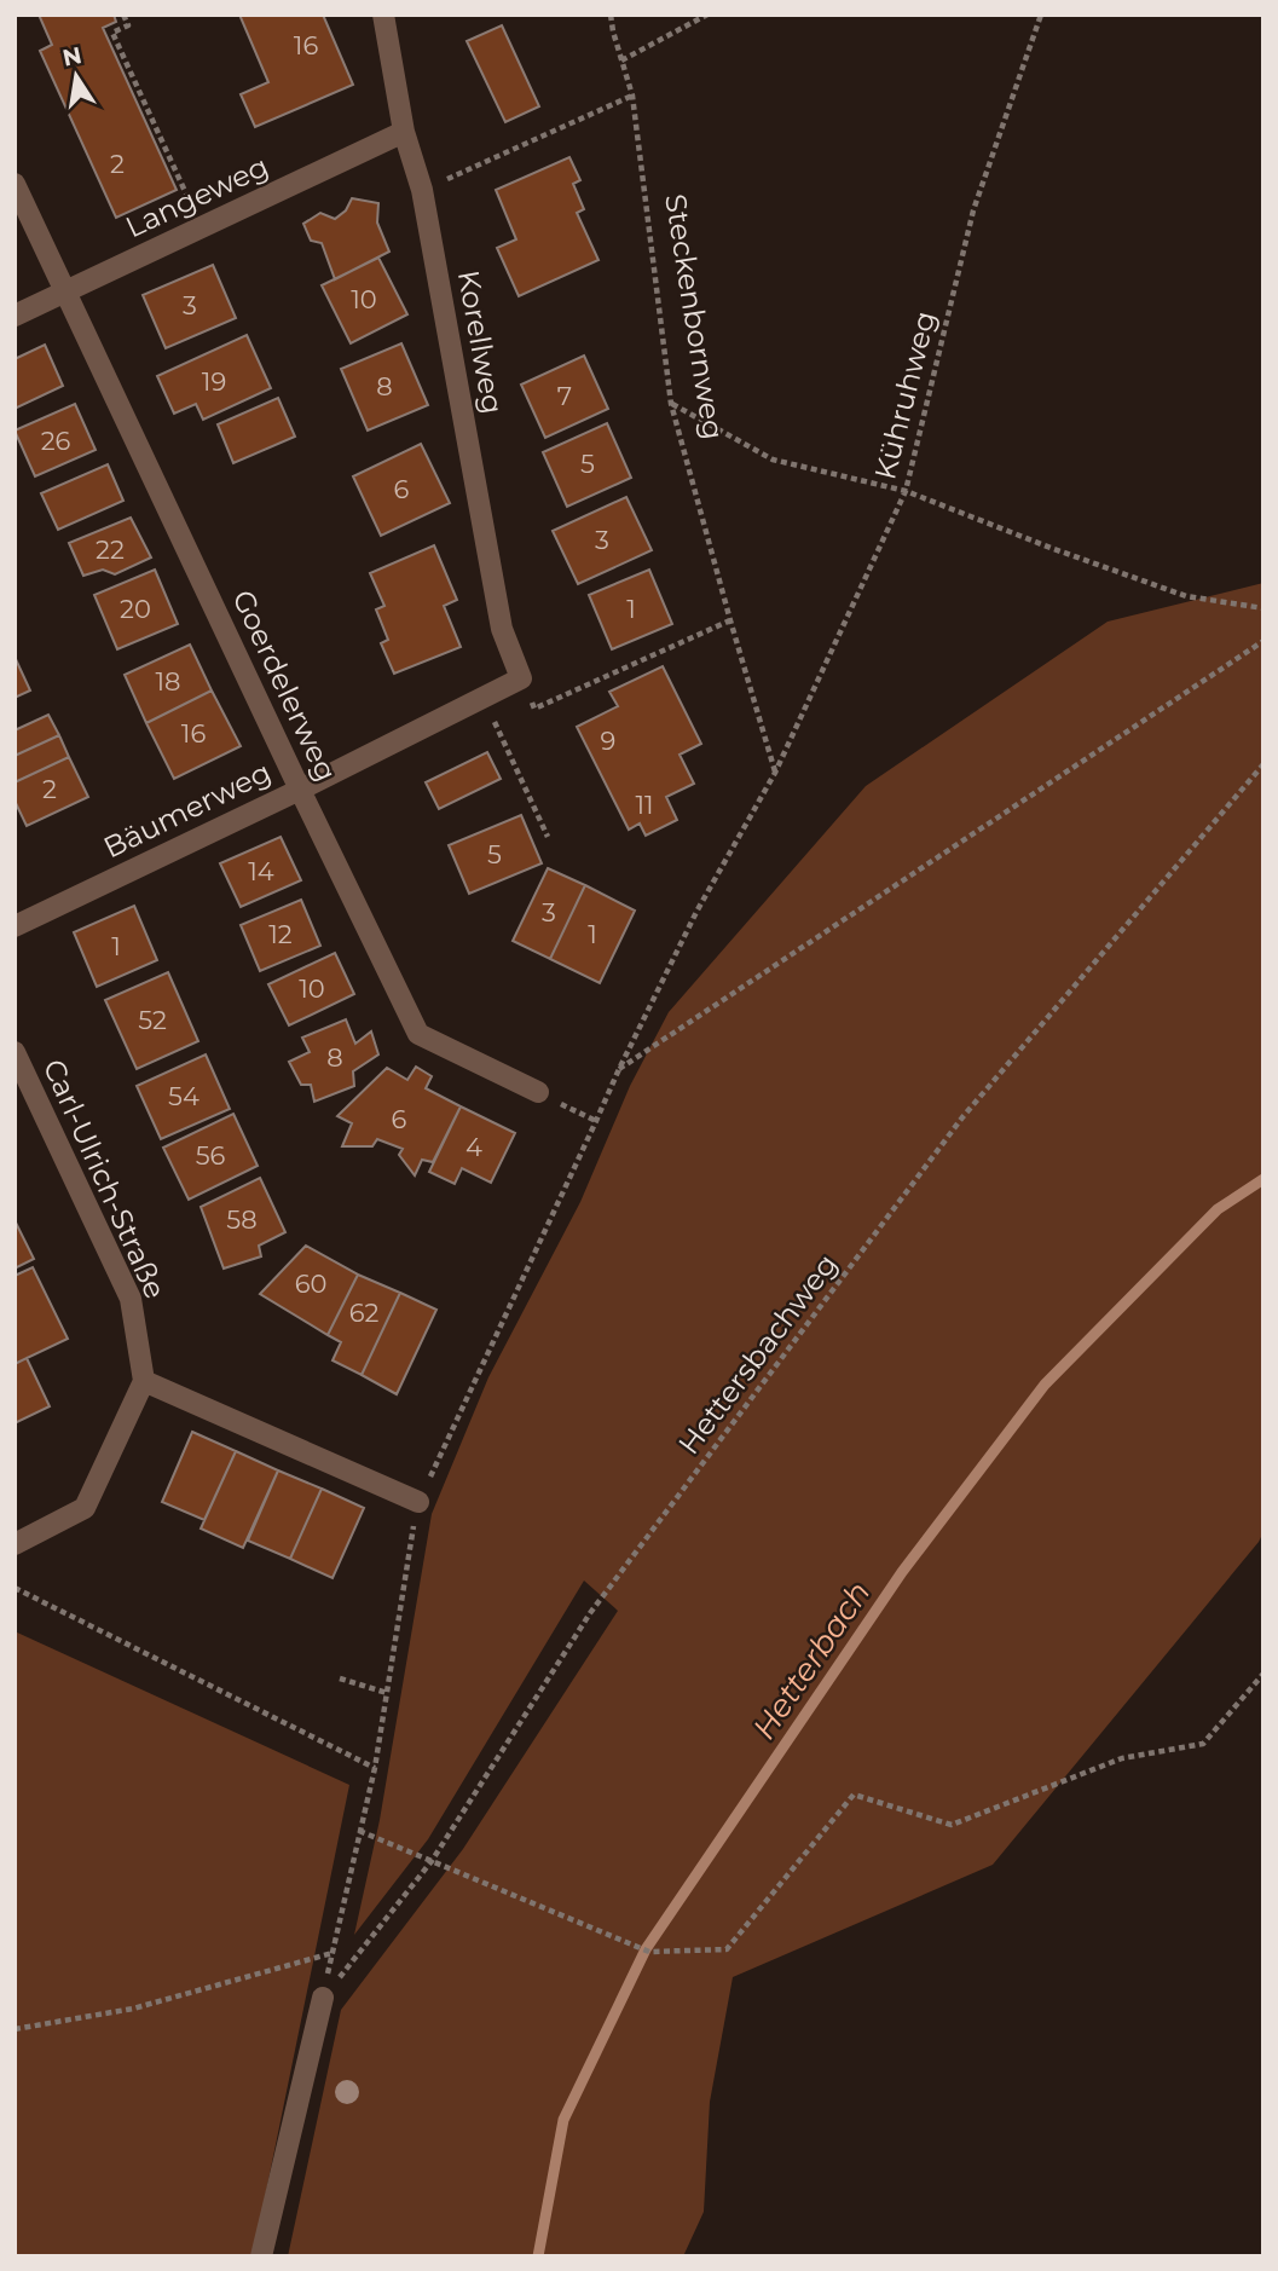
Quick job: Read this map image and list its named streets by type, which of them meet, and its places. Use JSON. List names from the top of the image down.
{
  "streets": {
    "street": [
      "Langeweg",
      "Korellweg",
      "Goerdelerweg",
      "Bäumerweg",
      "Carl-Ulrich-Straße"
    ],
    "path": ["Steckenbornweg", "Kühruhweg", "Hettersbachweg"]
  },
  "crossings": [
    ["Langeweg", "Korellweg"],
    ["Langeweg", "Goerdelerweg"],
    ["Steckenbornweg", "Kühruhweg"],
    ["Korellweg", "Bäumerweg"],
    ["Kühruhweg", "Hettersbachweg"],
    ["Goerdelerweg", "Bäumerweg"]
  ],
  "water": ["Hetterbach"],
  "house_numbers": [
    "16",
    "2",
    "10",
    "3",
    "19",
    "8",
    "7",
    "26",
    "5",
    "6",
    "3",
    "22",
    "20",
    "1",
    "18",
    "16",
    "9",
    "2",
    "11",
    "5",
    "14",
    "3",
    "12",
    "1",
    "1",
    "10",
    "52",
    "8",
    "54",
    "6",
    "4",
    "56",
    "58",
    "60",
    "62"
  ],
  "north": "top"
}
